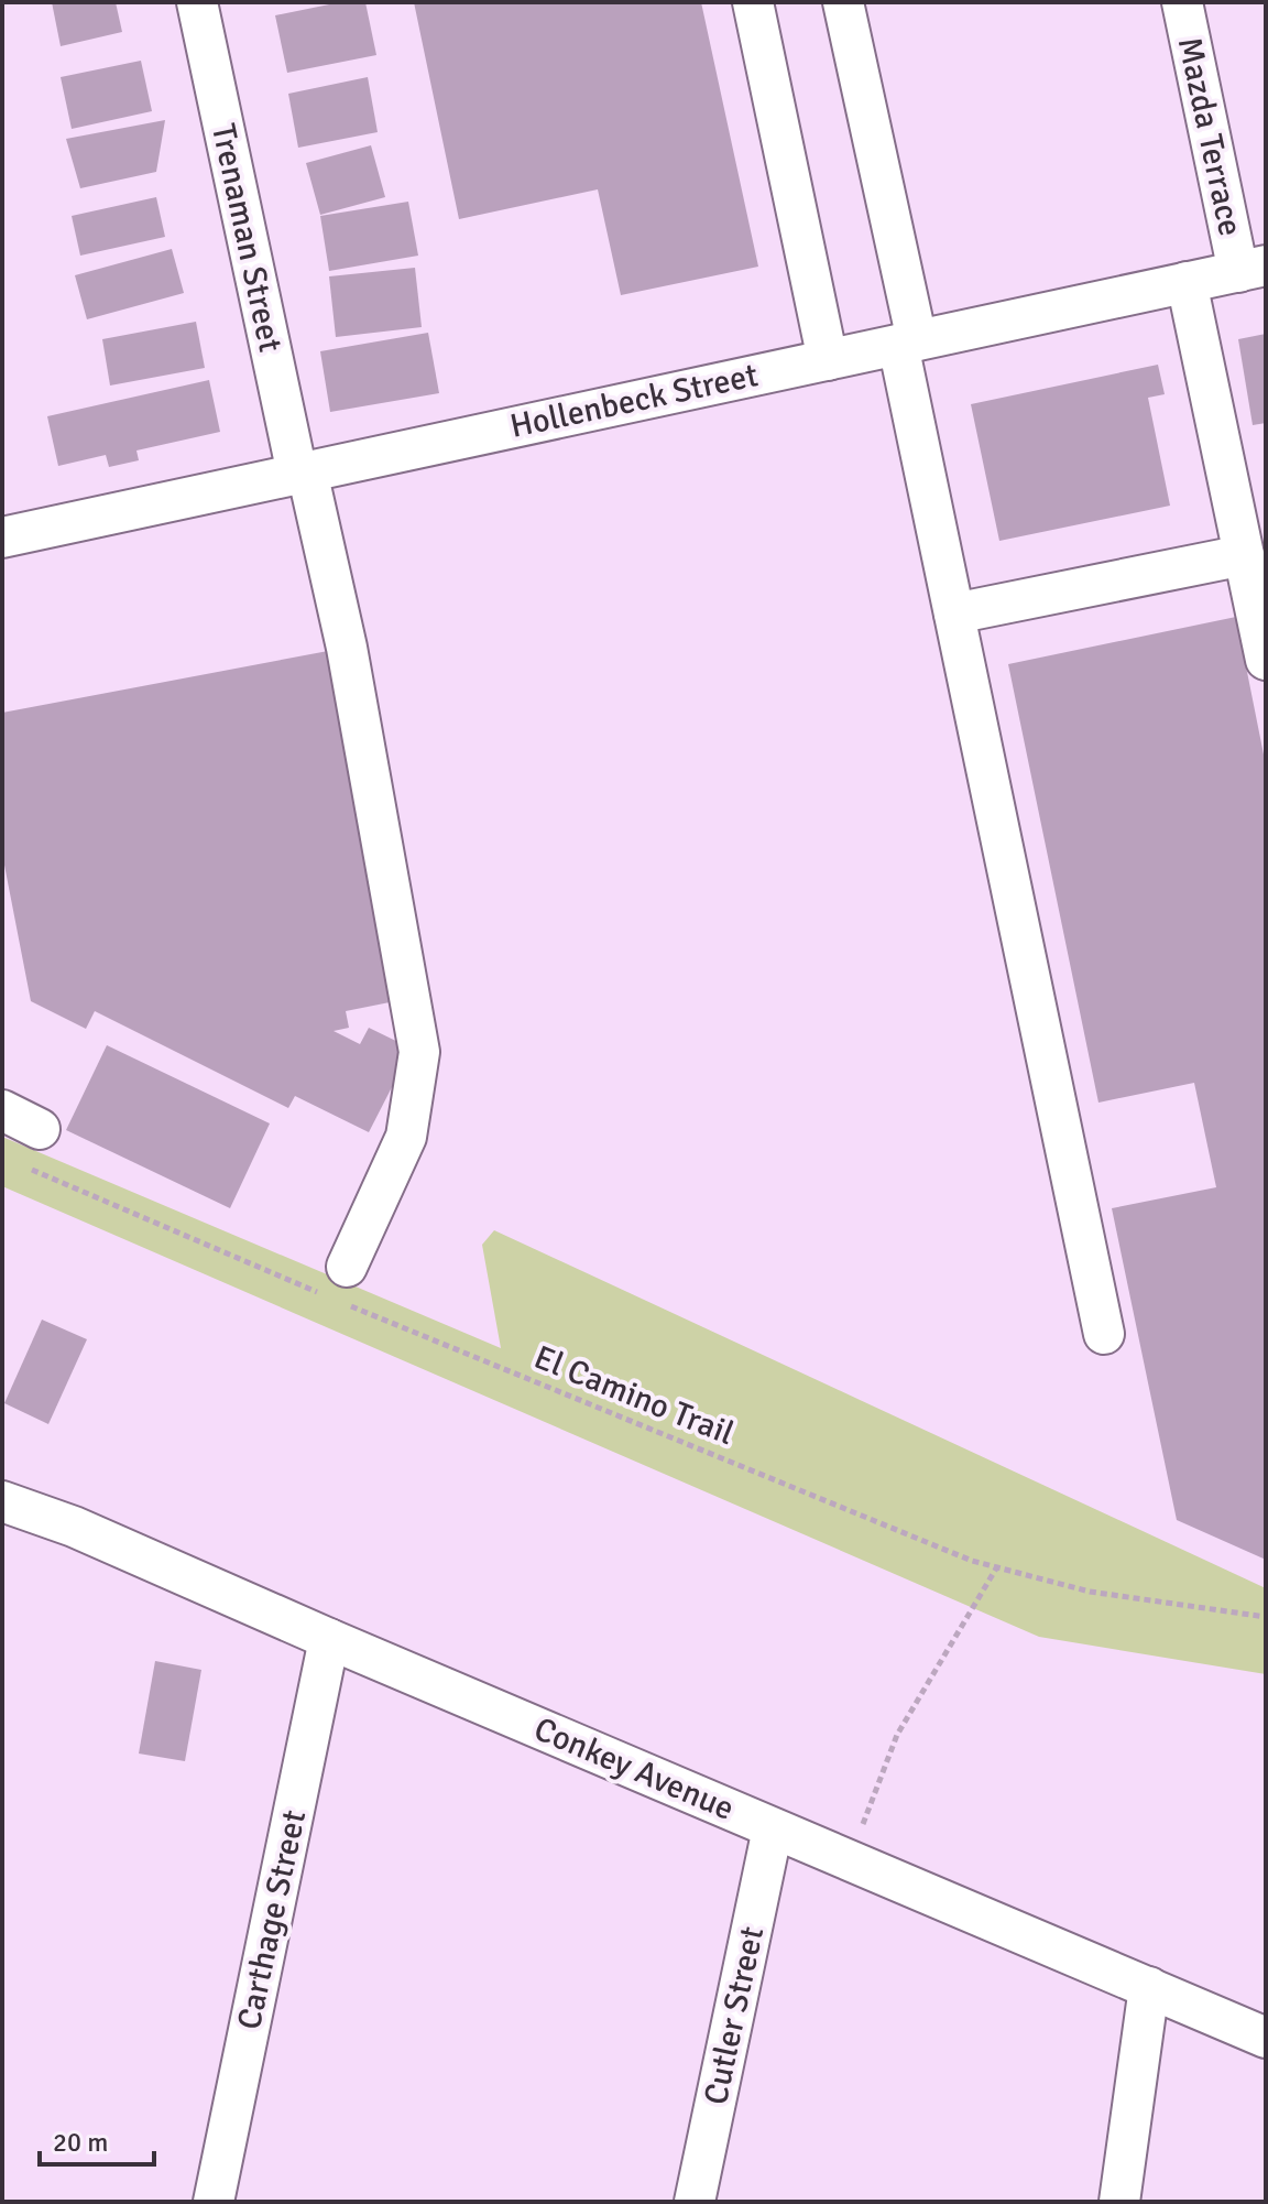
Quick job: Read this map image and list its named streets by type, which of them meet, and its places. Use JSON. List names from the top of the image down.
{
  "streets": {
    "street": [
      "Mazda Terrace",
      "Trenaman Street",
      "Hollenbeck Street",
      "Conkey Avenue",
      "Carthage Street",
      "Cutler Street"
    ],
    "path": ["El Camino Trail"]
  },
  "crossings": [
    ["Mazda Terrace", "Hollenbeck Street"],
    ["Trenaman Street", "Hollenbeck Street"],
    ["Trenaman Street", "El Camino Trail"],
    ["Conkey Avenue", "Carthage Street"],
    ["Conkey Avenue", "Cutler Street"]
  ],
  "scale_bar": "20 m"
}
